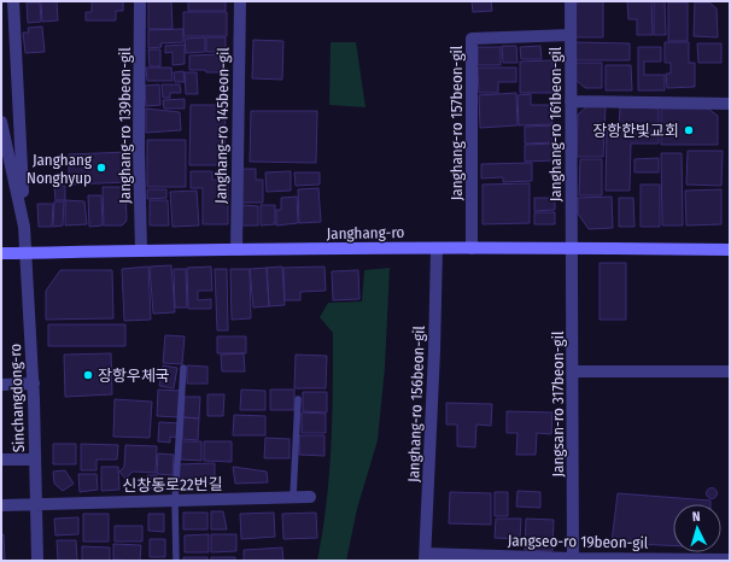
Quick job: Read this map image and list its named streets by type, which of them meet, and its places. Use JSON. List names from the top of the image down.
{
  "streets": {
    "street": [
      "Janghang-ro 157beon-gil",
      "Janghang-ro 161beon-gil",
      "Janghang-ro 139beon-gil",
      "Janghang-ro 145beon-gil",
      "Janghang-ro",
      "Sinchangdong-ro",
      "Janghang-ro 156beon-gil",
      "Jangsan-ro 317beon-gil",
      "신창동로22번길",
      "Jangseo-ro 19beon-gil"
    ]
  },
  "crossings": [
    ["Janghang-ro 157beon-gil", "Janghang-ro 161beon-gil"],
    ["Janghang-ro 157beon-gil", "Janghang-ro"],
    ["Janghang-ro 161beon-gil", "Janghang-ro"],
    ["Janghang-ro 161beon-gil", "Jangsan-ro 317beon-gil"],
    ["Janghang-ro 139beon-gil", "Janghang-ro"],
    ["Janghang-ro 145beon-gil", "Janghang-ro"],
    ["Janghang-ro", "Sinchangdong-ro"],
    ["Janghang-ro", "Janghang-ro 156beon-gil"],
    ["Janghang-ro", "Jangsan-ro 317beon-gil"],
    ["Sinchangdong-ro", "신창동로22번길"],
    ["Janghang-ro 156beon-gil", "Jangseo-ro 19beon-gil"],
    ["Jangsan-ro 317beon-gil", "Jangseo-ro 19beon-gil"]
  ],
  "places": ["장항한빛교회", "Janghang Nonghyup", "장항우체국"],
  "north": "top"
}
